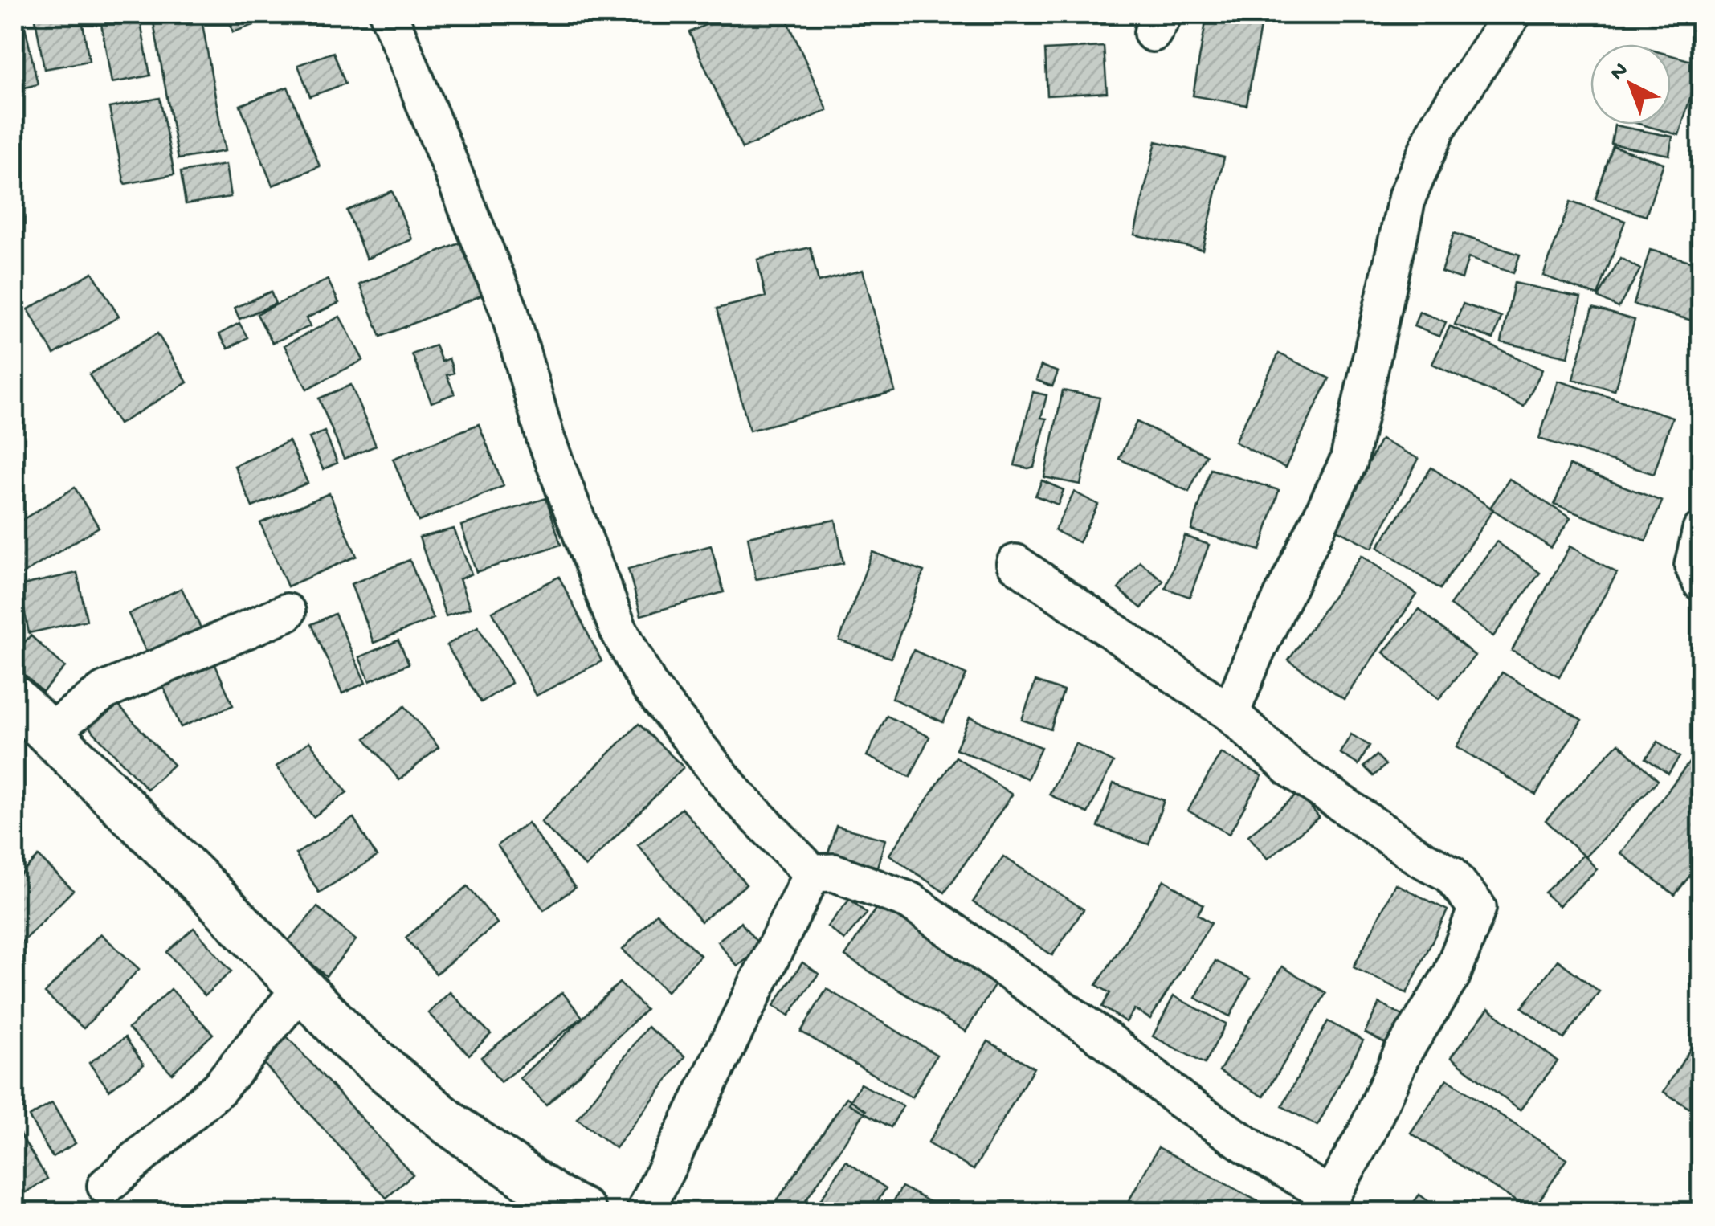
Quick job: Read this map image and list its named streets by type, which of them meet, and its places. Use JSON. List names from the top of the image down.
{
  "north": "top left"
}
